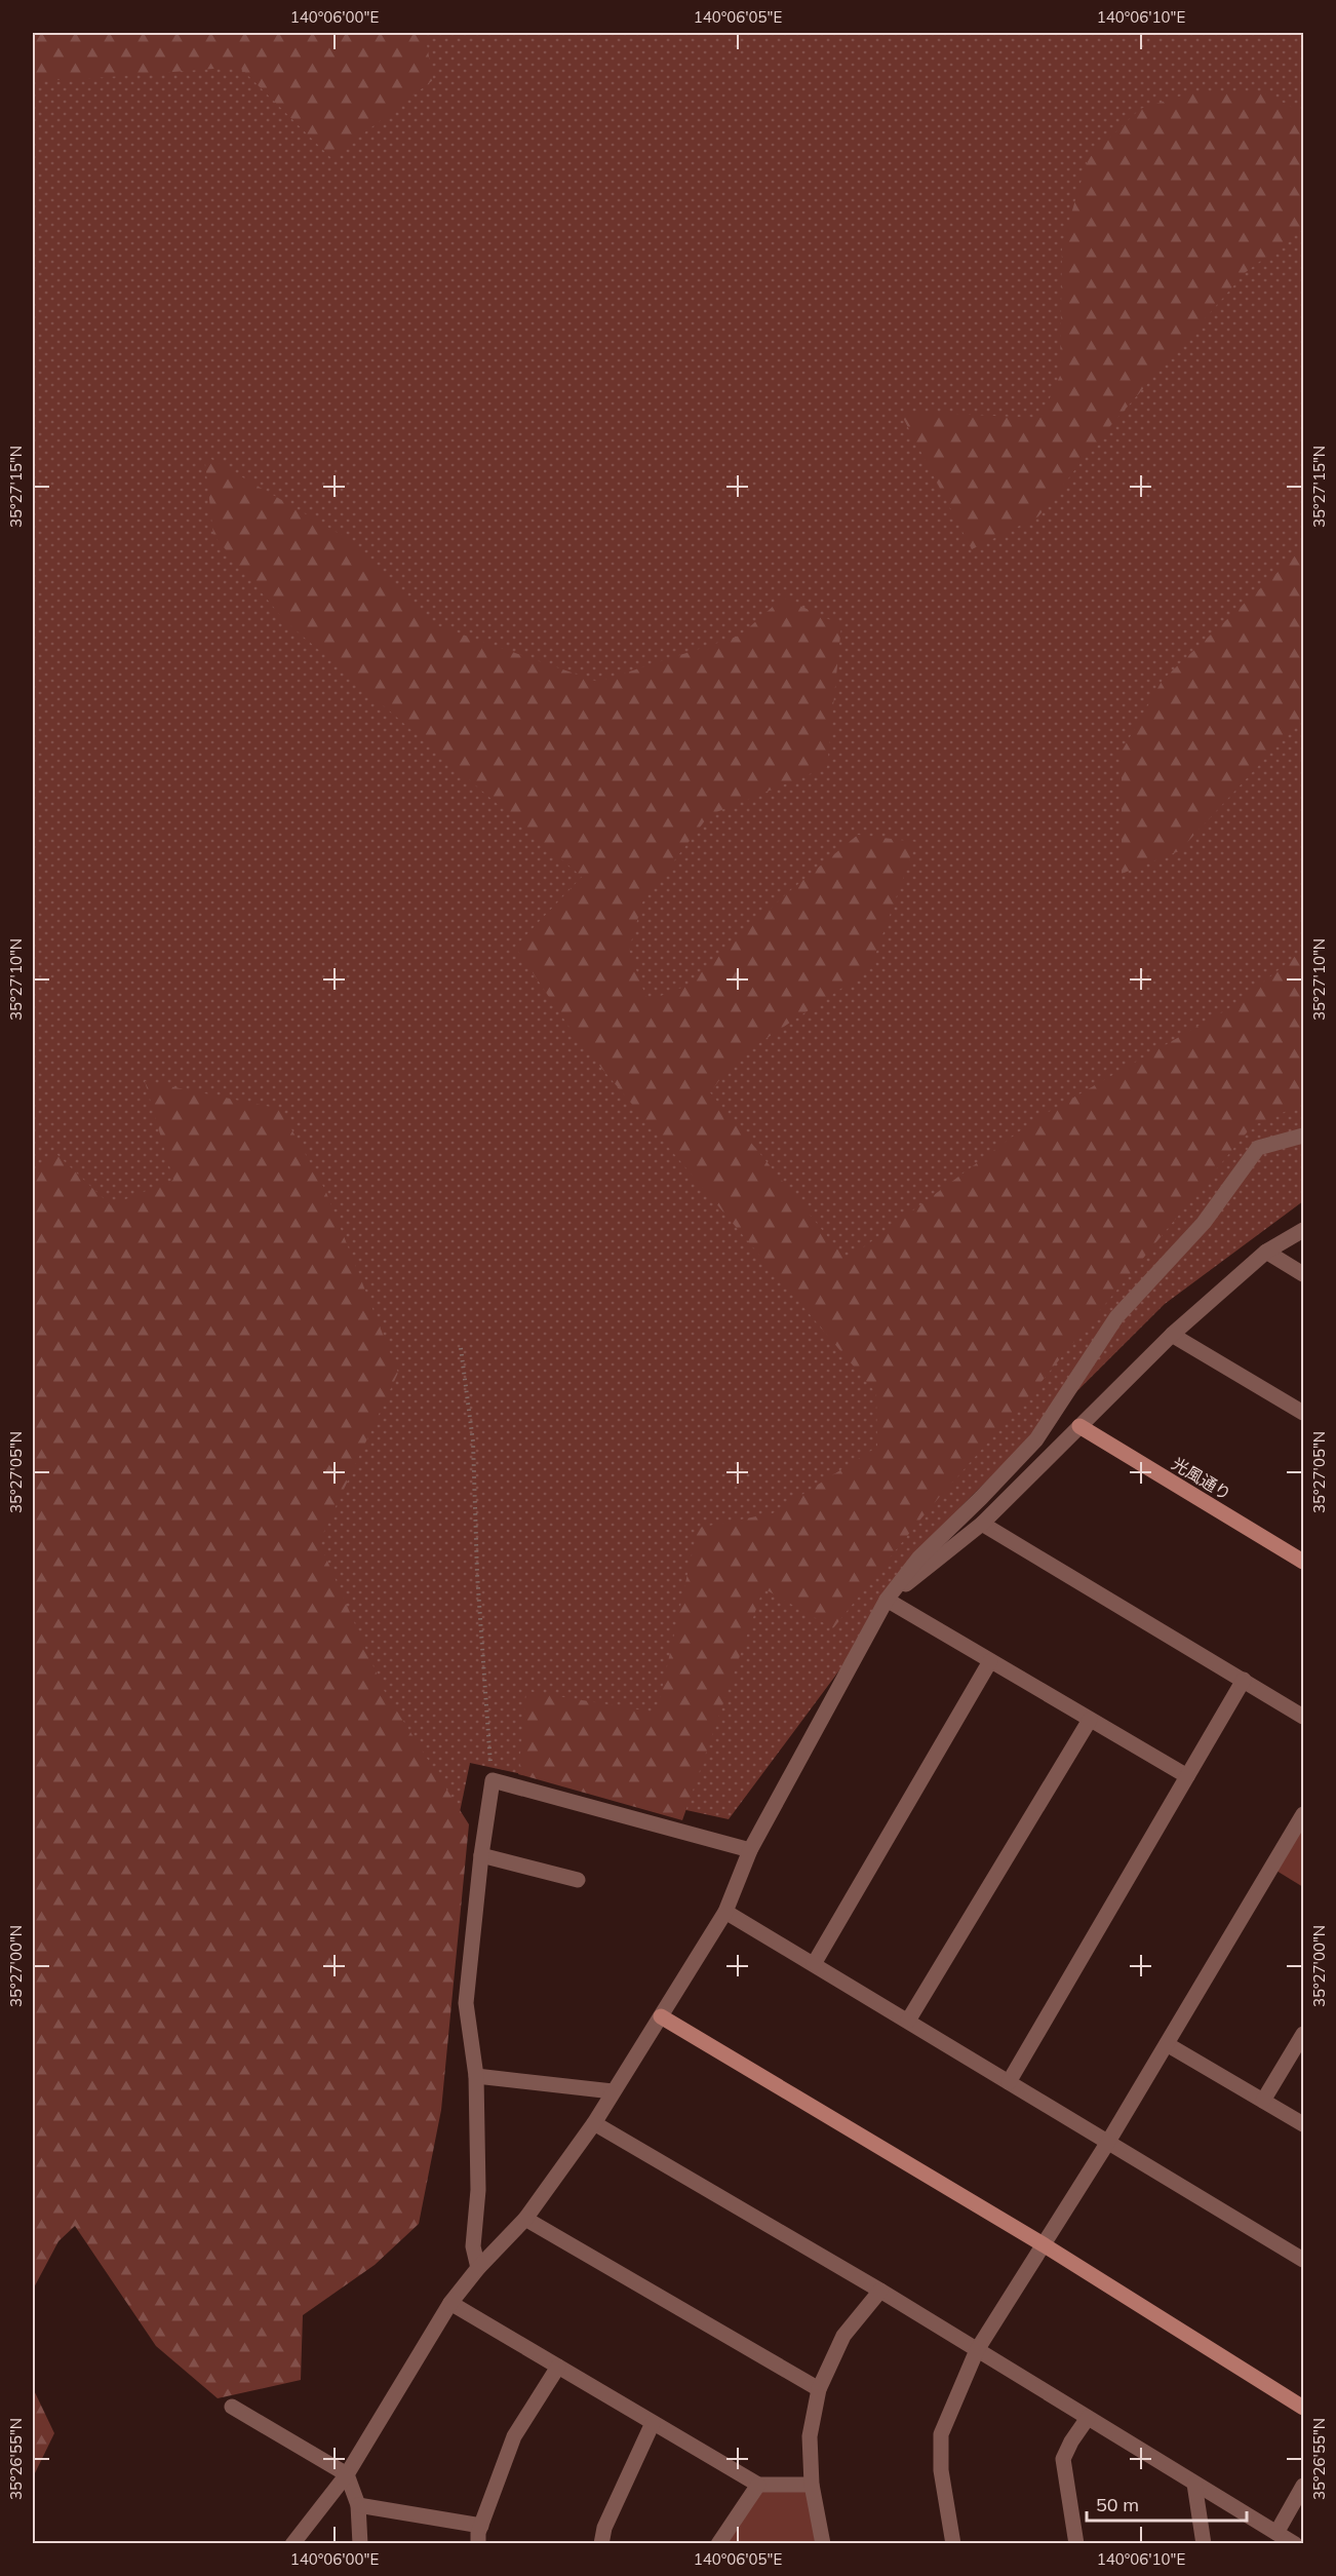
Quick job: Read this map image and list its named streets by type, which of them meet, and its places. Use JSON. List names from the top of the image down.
{
  "streets": {
    "street": ["光風通り"]
  },
  "scale_bar": "50 m",
  "coordinates": [
    "140°06'00\"E",
    "140°06'05\"E",
    "140°06'10\"E",
    "35°27'15\"N",
    "35°27'10\"N",
    "35°27'05\"N",
    "35°27'00\"N",
    "35°26'55\"N"
  ]
}
